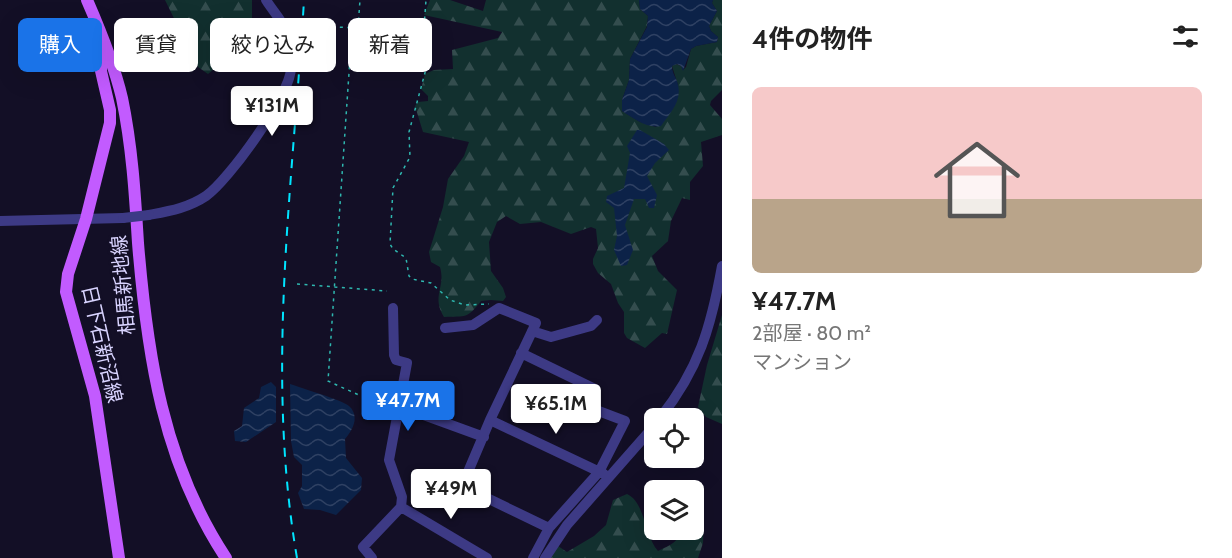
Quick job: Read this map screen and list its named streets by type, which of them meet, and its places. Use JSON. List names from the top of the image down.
{
  "streets": {
    "main road": ["相馬新地線", "日下石新沼線"]
  },
  "crossings": [
    ["相馬新地線", "日下石新沼線"]
  ],
  "page": {
    "heading": "4件の物件",
    "chip": [
      "購入",
      "賃貸",
      "絞り込み",
      "新着"
    ],
    "list": [
      {
        "name": "¥47.7M",
        "note": "2部屋 · 80 m² · マンション"
      }
    ],
    "price": [
      "¥131M",
      "¥47.7M",
      "¥65.1M",
      "¥49M"
    ]
  }
}
